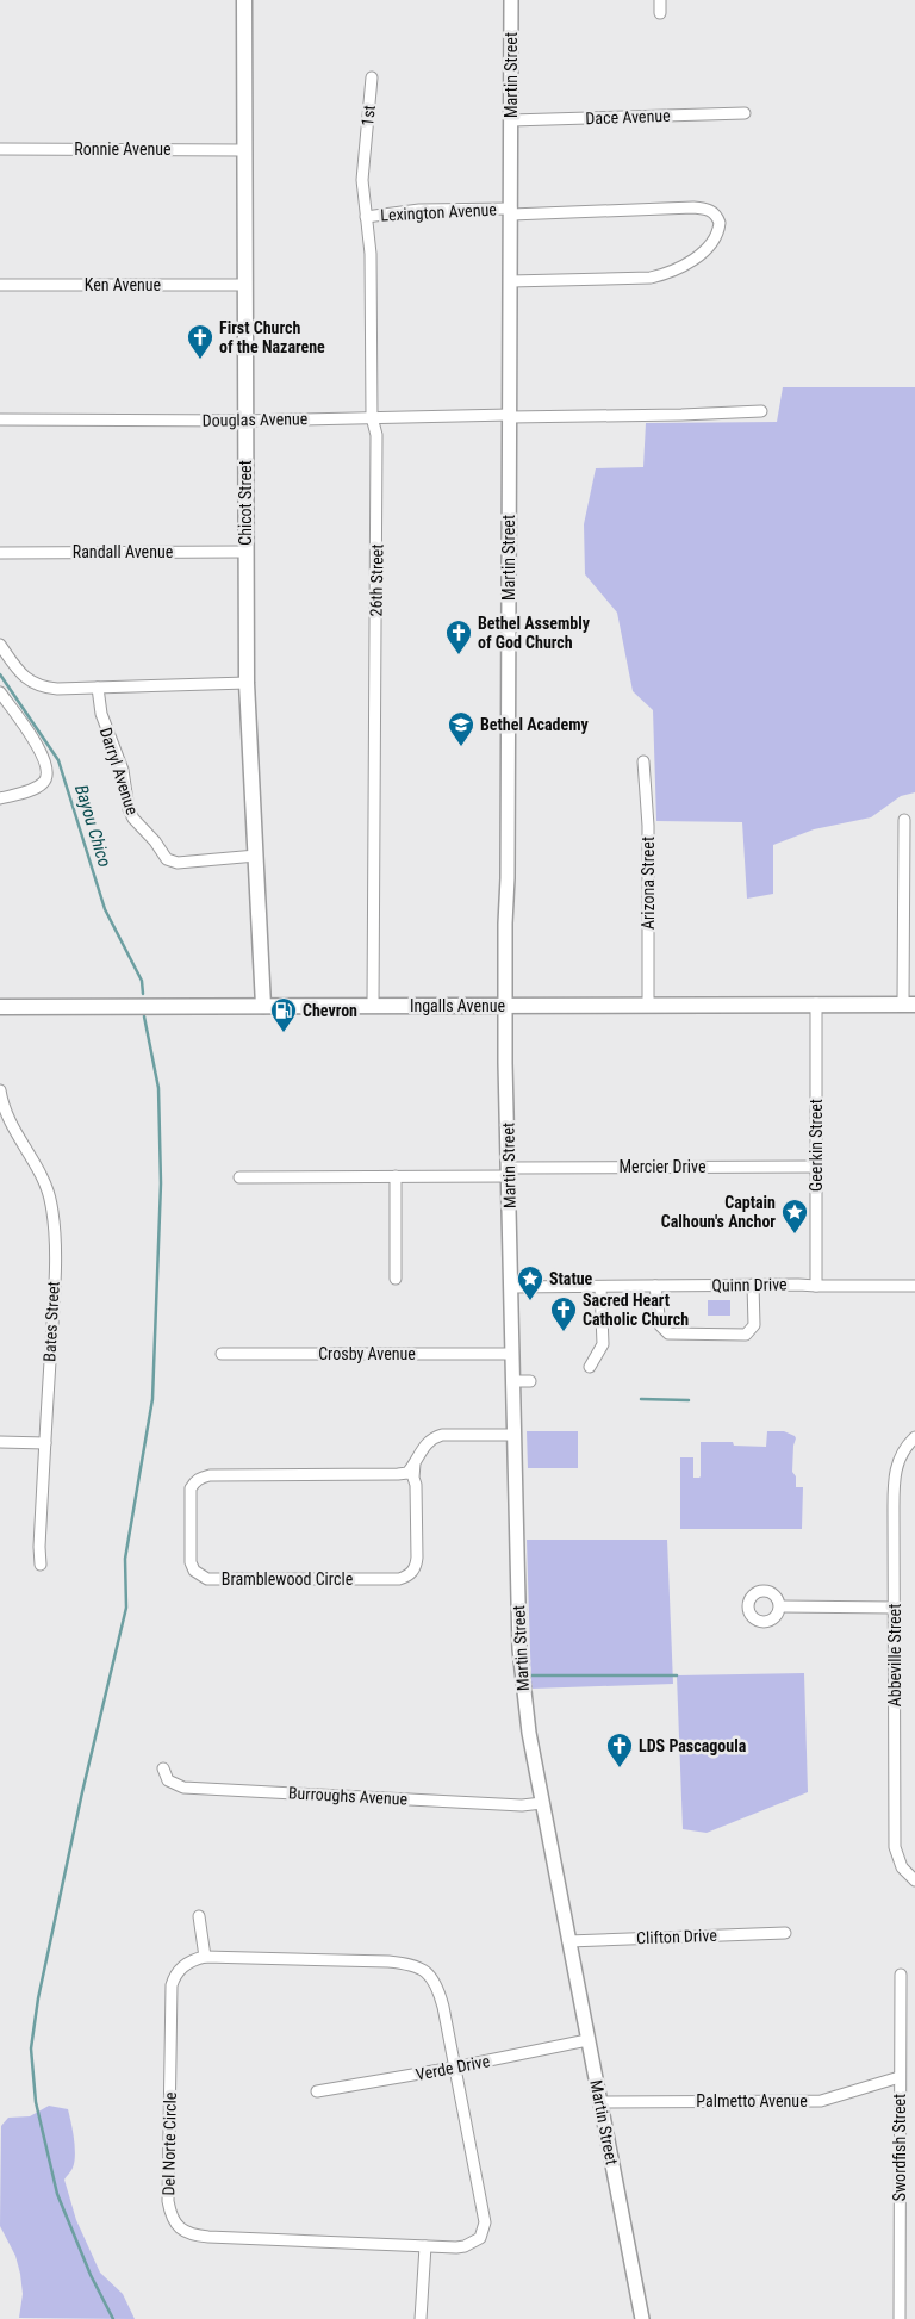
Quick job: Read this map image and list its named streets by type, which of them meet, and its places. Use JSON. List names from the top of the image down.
{
  "streets": {
    "main road": ["Chicot Street", "Ingalls Avenue"],
    "street": [
      "Martin Street",
      "1st",
      "Dace Avenue",
      "Ronnie Avenue",
      "Lexington Avenue",
      "Ken Avenue",
      "Douglas Avenue",
      "Randall Avenue",
      "26th Street",
      "Darryl Avenue",
      "Arizona Street",
      "Geerkin Street",
      "Mercier Drive",
      "Quinn Drive",
      "Bates Street",
      "Crosby Avenue",
      "Bramblewood Circle",
      "Abbeville Street",
      "Burroughs Avenue",
      "Clifton Drive",
      "Verde Drive",
      "Palmetto Avenue",
      "Del Norte Circle",
      "Swordfish Street"
    ]
  },
  "crossings": [
    ["Martin Street", "Dace Avenue"],
    ["Martin Street", "Lexington Avenue"],
    ["Martin Street", "Douglas Avenue"],
    ["Martin Street", "Ingalls Avenue"],
    ["Martin Street", "Mercier Drive"],
    ["Martin Street", "Quinn Drive"],
    ["Martin Street", "Crosby Avenue"],
    ["Martin Street", "Burroughs Avenue"],
    ["Martin Street", "Clifton Drive"],
    ["Martin Street", "Verde Drive"],
    ["Martin Street", "Palmetto Avenue"],
    ["1st", "26th Street"],
    ["Ronnie Avenue", "Chicot Street"],
    ["Lexington Avenue", "26th Street"],
    ["Ken Avenue", "Chicot Street"],
    ["Douglas Avenue", "Chicot Street"],
    ["Douglas Avenue", "26th Street"],
    ["Chicot Street", "Randall Avenue"],
    ["Chicot Street", "Darryl Avenue"],
    ["Chicot Street", "Ingalls Avenue"],
    ["26th Street", "Ingalls Avenue"],
    ["Arizona Street", "Ingalls Avenue"],
    ["Ingalls Avenue", "Geerkin Street"],
    ["Geerkin Street", "Mercier Drive"],
    ["Geerkin Street", "Quinn Drive"],
    ["Verde Drive", "Del Norte Circle"],
    ["Palmetto Avenue", "Swordfish Street"]
  ],
  "water": ["Bayou Chico"],
  "places": {
    "church": [
      "First Church of the Nazarene",
      "Bethel Assembly of God Church",
      "Sacred Heart Catholic Church",
      "LDS Pascagoula"
    ],
    "school or university": ["Bethel Academy"],
    "fuel station": ["Chevron"],
    "place": ["Captain Calhoun's Anchor", "Statue"]
  }
}
